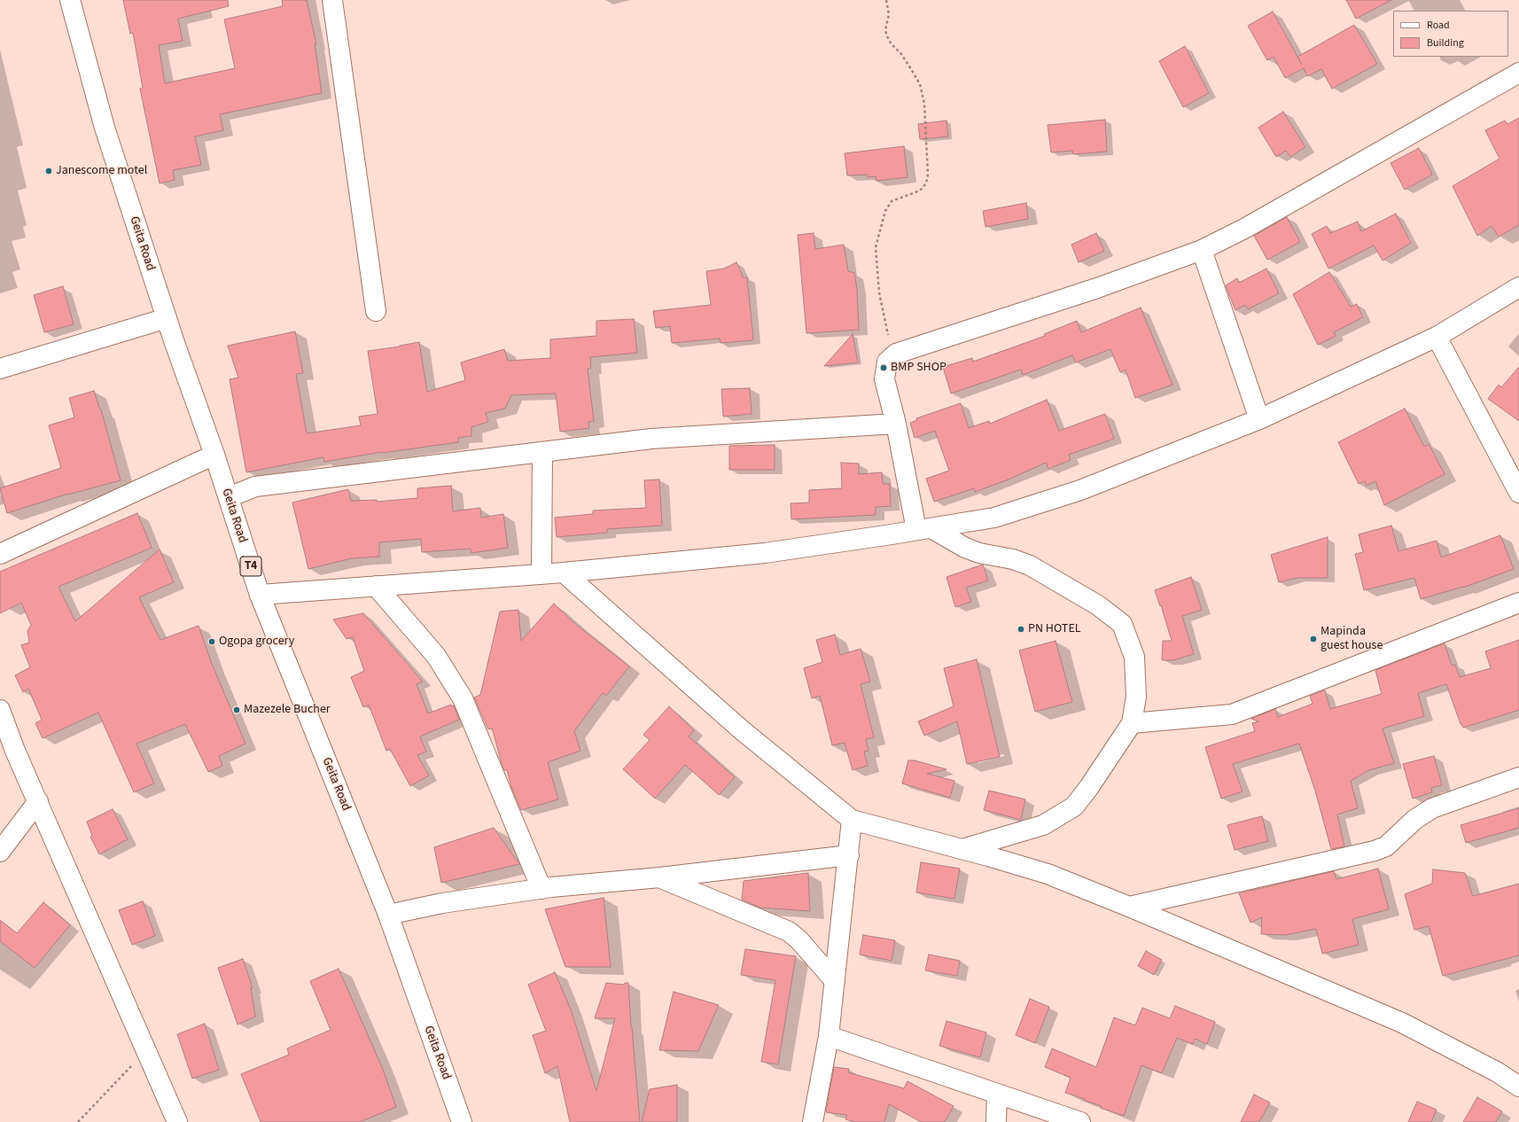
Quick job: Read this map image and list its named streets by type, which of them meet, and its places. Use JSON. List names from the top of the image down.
{
  "streets": {
    "main road": ["Geita Road", "T4"]
  },
  "places": [
    "Janescome motel",
    "BMP SHOP",
    "PN HOTEL",
    "Mapinda guest house",
    "Ogopa grocery",
    "Mazezele Bucher"
  ],
  "legend": ["Road", "Building"]
}
